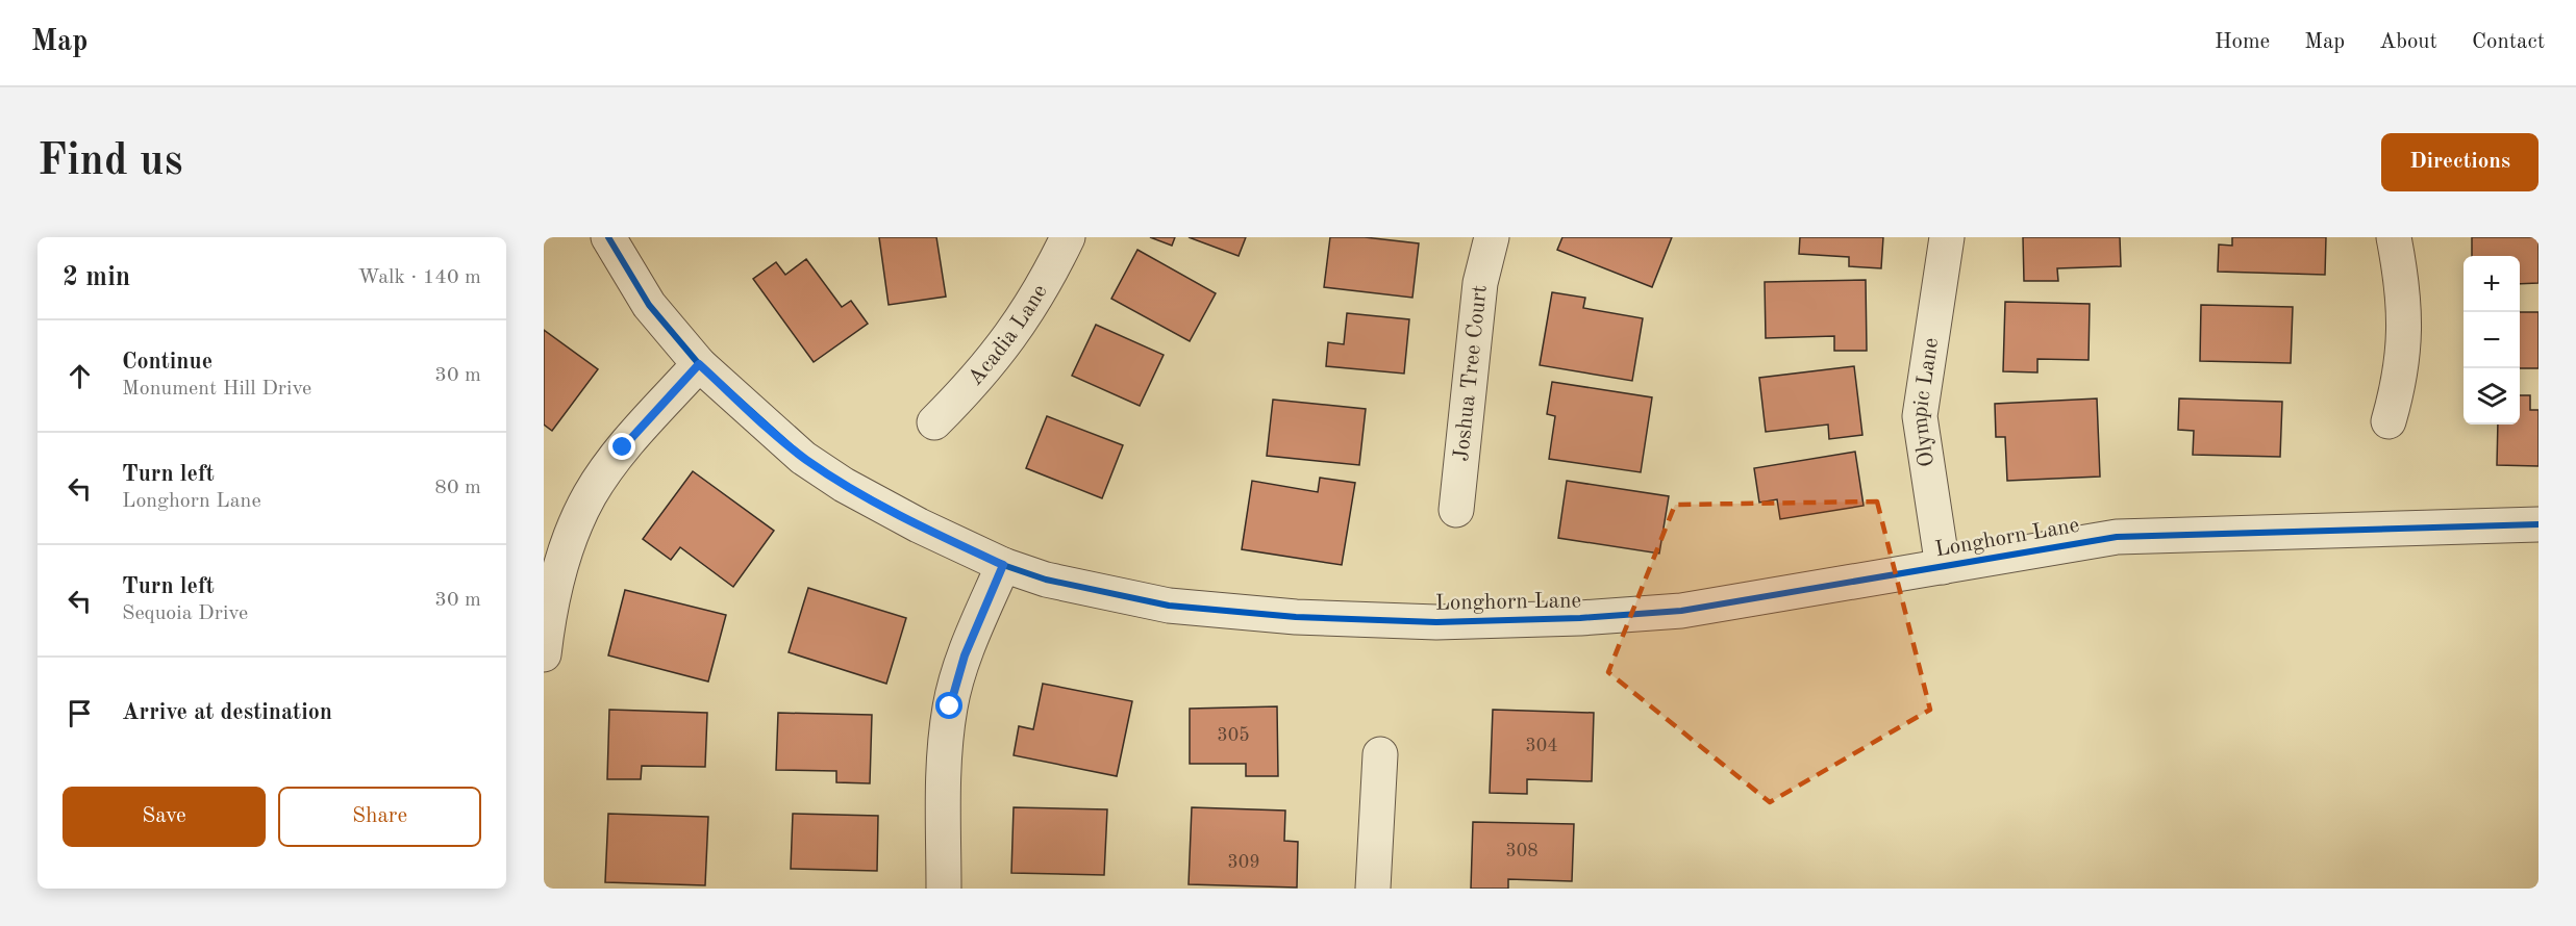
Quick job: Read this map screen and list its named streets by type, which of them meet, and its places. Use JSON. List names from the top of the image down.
{
  "streets": {
    "street": [
      "Acadia Lane",
      "Joshua Tree Court",
      "Olympic Lane",
      "Longhorn Lane"
    ]
  },
  "crossings": [
    ["Olympic Lane", "Longhorn Lane"]
  ],
  "house_numbers": [
    "305",
    "304",
    "308",
    "309"
  ],
  "page": {
    "header": "Map",
    "nav": [
      "Home",
      "Map",
      "About",
      "Contact"
    ],
    "buttons": [
      "Directions",
      ["Save", "Share"]
    ],
    "title": "Find us",
    "heading": ["2 min", "Walk · 140 m"],
    "map_buttons": ["+", "−"],
    "list": [
      ["Continue", "Monument Hill Drive", "30 m"],
      ["Turn left", "Longhorn Lane", "80 m"],
      ["Turn left", "Sequoia Drive", "30 m"],
      "Arrive at destination"
    ]
  }
}
